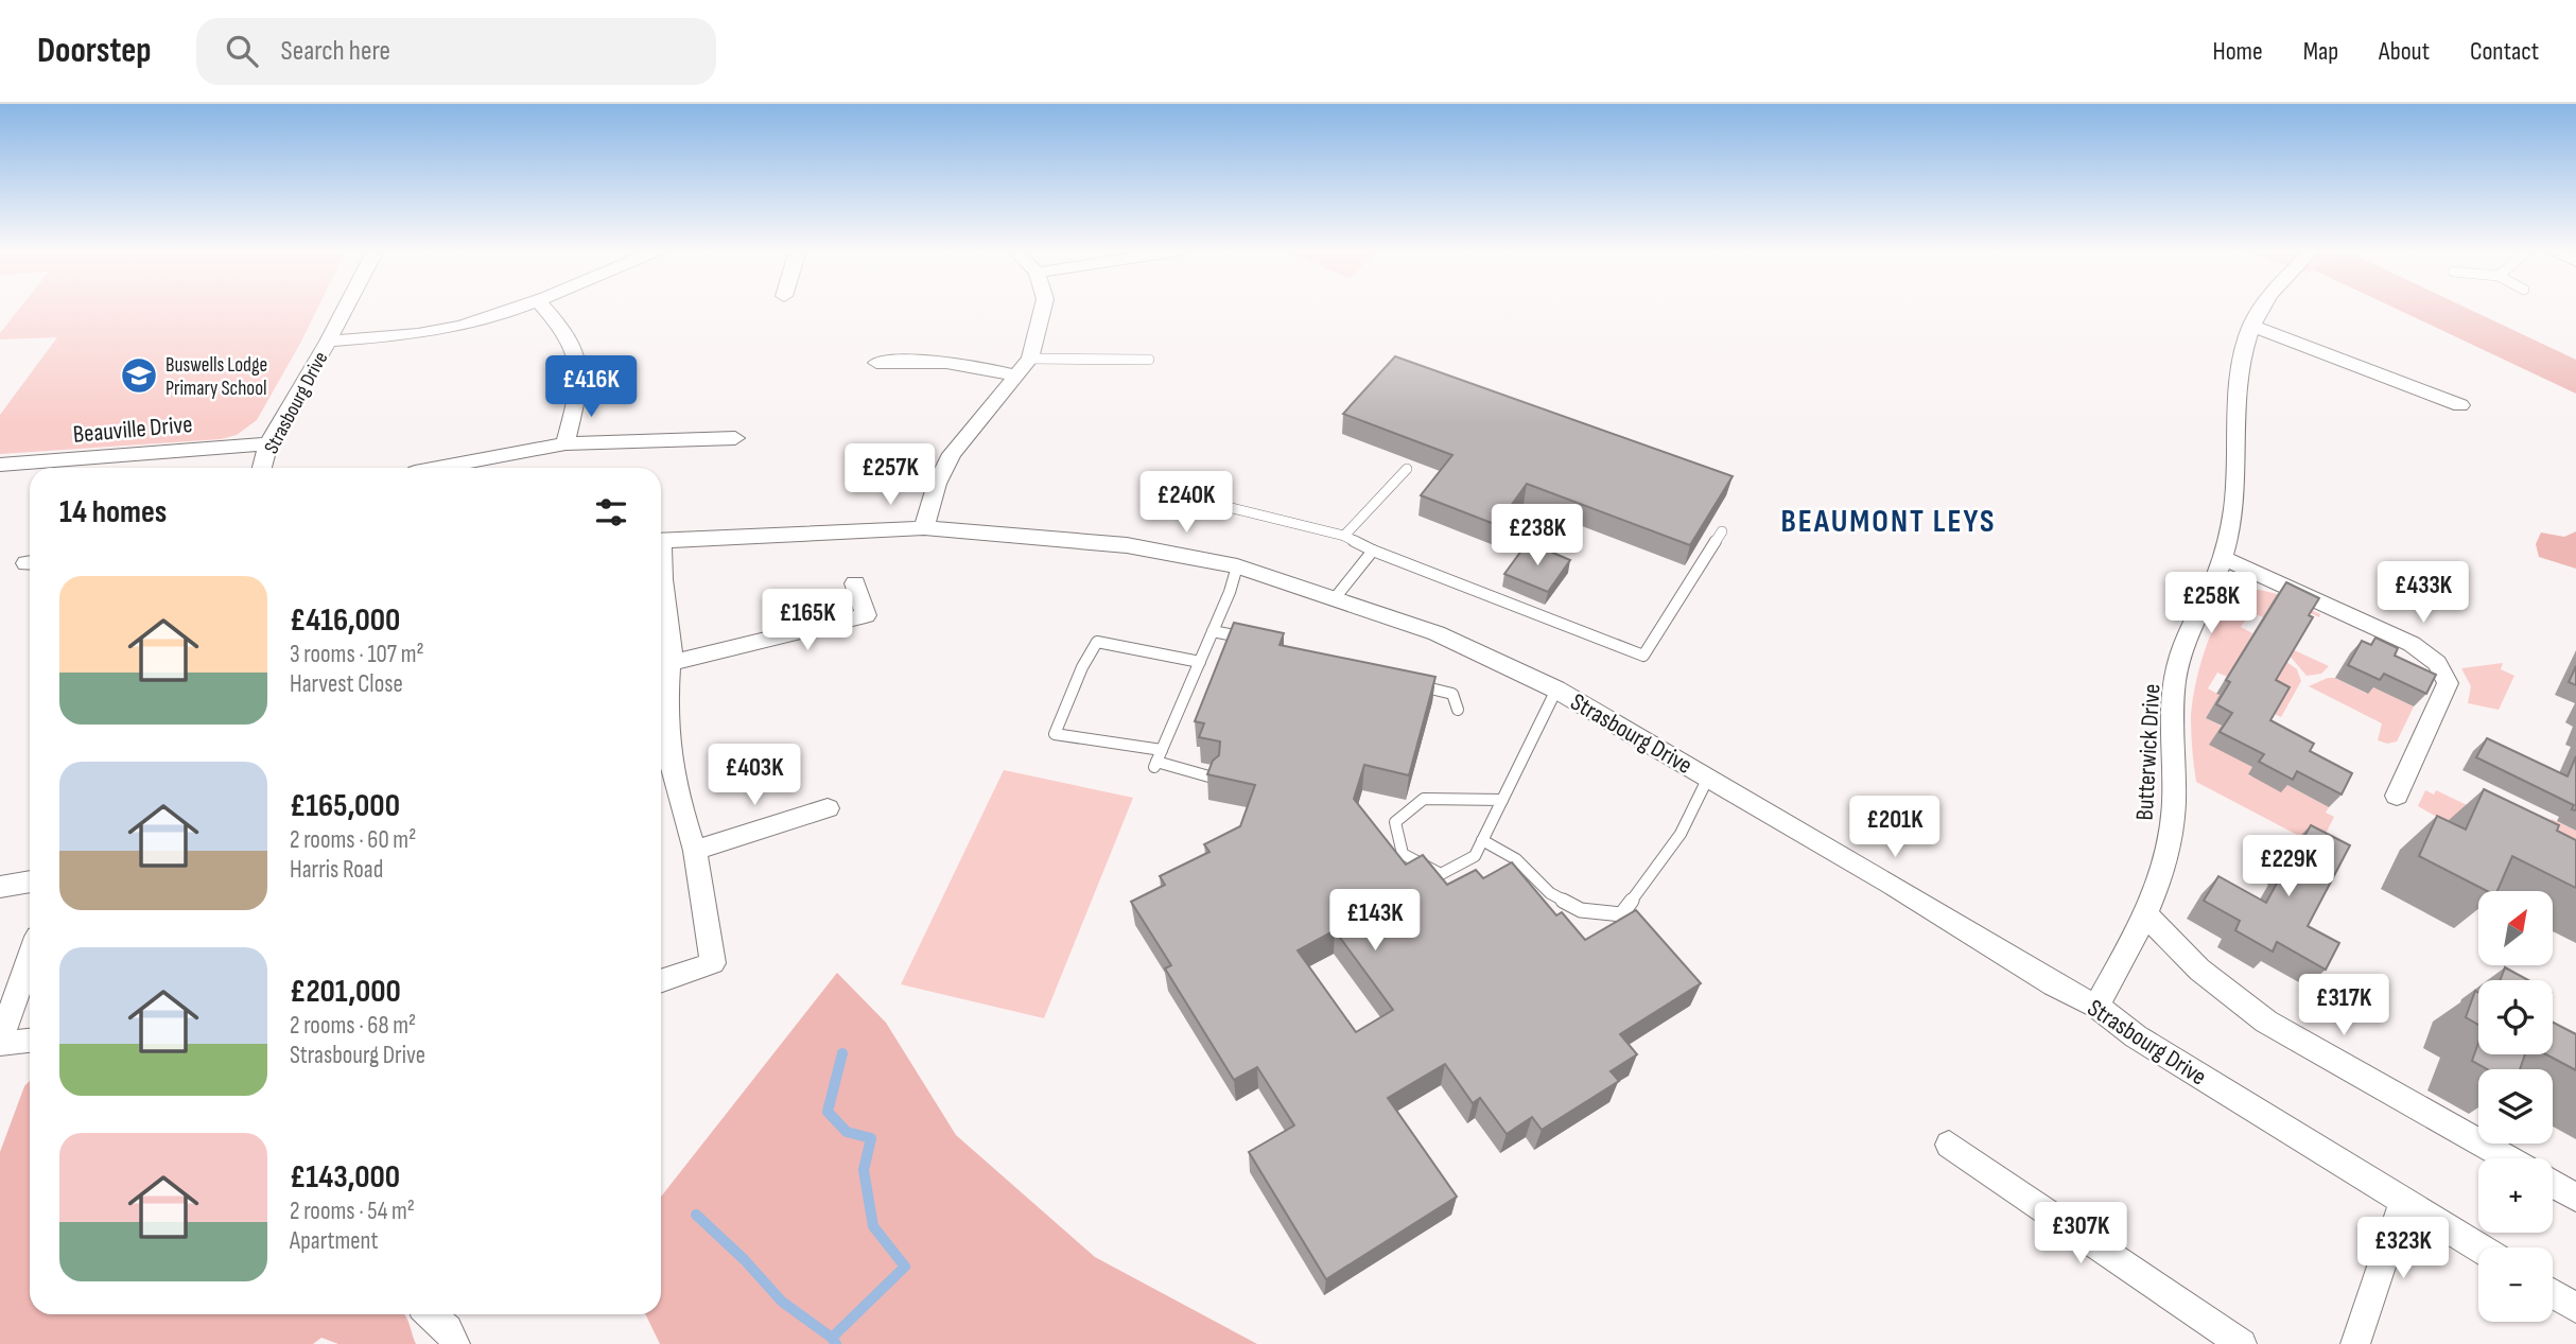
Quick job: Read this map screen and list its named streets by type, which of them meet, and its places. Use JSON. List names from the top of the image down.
{
  "streets": {
    "street": ["Strasbourg Drive", "Beauville Drive", "Butterwick Drive"]
  },
  "crossings": [
    ["Strasbourg Drive", "Beauville Drive"],
    ["Strasbourg Drive", "Butterwick Drive"]
  ],
  "districts": ["BEAUMONT LEYS"],
  "places": {
    "school or university": ["Buswells Lodge Primary School"]
  },
  "north": "top right",
  "page": {
    "header": "Doorstep",
    "search": "Search here",
    "nav": [
      "Home",
      "Map",
      "About",
      "Contact"
    ],
    "price": [
      "£416K",
      "£257K",
      "£240K",
      "£238K",
      "£433K",
      "£258K",
      "£165K",
      "£403K",
      "£201K",
      "£229K",
      "£143K",
      "£317K",
      "£307K",
      "£323K"
    ],
    "heading": "14 homes",
    "list": [
      {
        "name": "£416,000",
        "note": "3 rooms · 107 m² · Harvest Close"
      },
      {
        "name": "£165,000",
        "note": "2 rooms · 60 m² · Harris Road"
      },
      {
        "name": "£201,000",
        "note": "2 rooms · 68 m² · Strasbourg Drive"
      },
      {
        "name": "£143,000",
        "note": "2 rooms · 54 m² · Apartment"
      }
    ],
    "map_buttons": ["+", "−"]
  }
}
